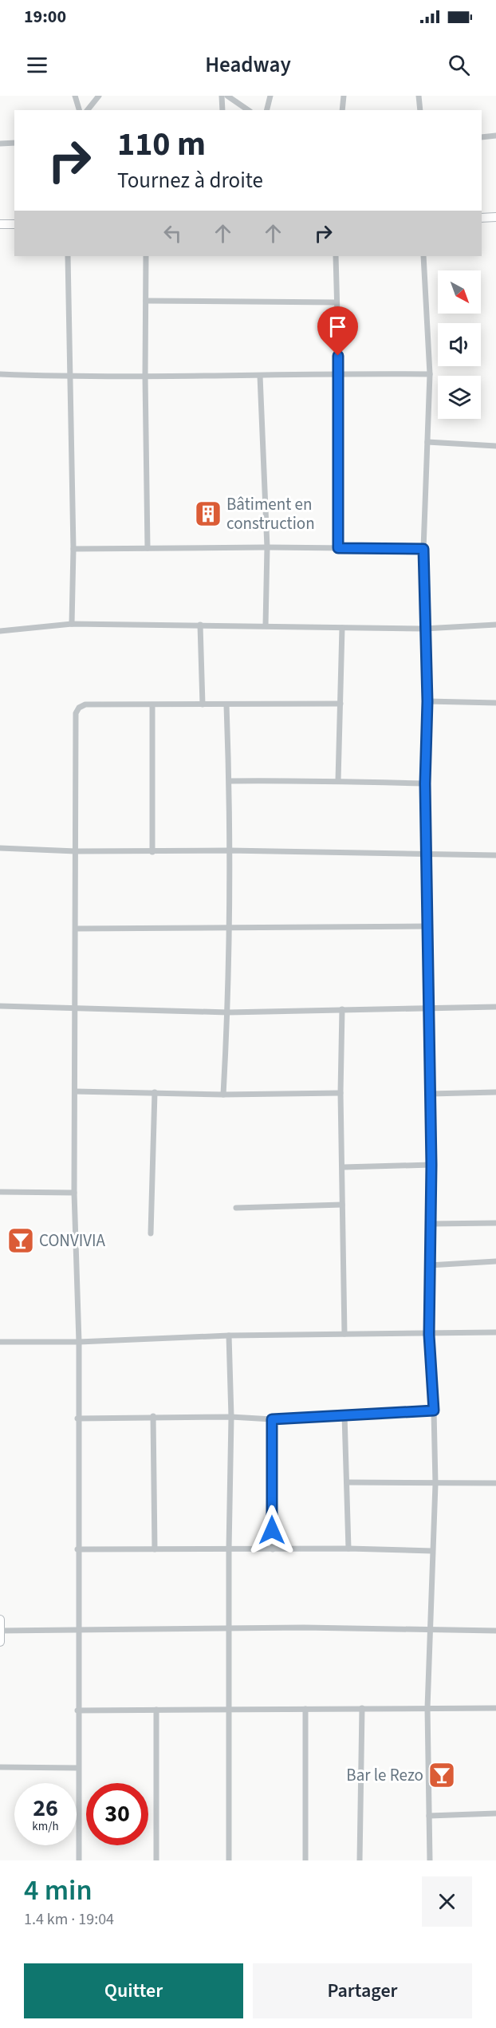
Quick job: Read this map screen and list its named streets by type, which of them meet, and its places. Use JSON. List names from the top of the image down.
{
  "places": {
    "building": ["Bâtiment en construction"],
    "bar": ["CONVIVIA", "Bar le Rezo"]
  },
  "north": "bottom right",
  "page": {
    "status": "19:00",
    "header": "Headway",
    "turn": ["110 m", "Tournez à droite"],
    "speed": "26 km/h",
    "limit": "30",
    "heading": ["4 min", "1.4 km · 19:04"],
    "buttons": ["Quitter", "Partager"]
  }
}
